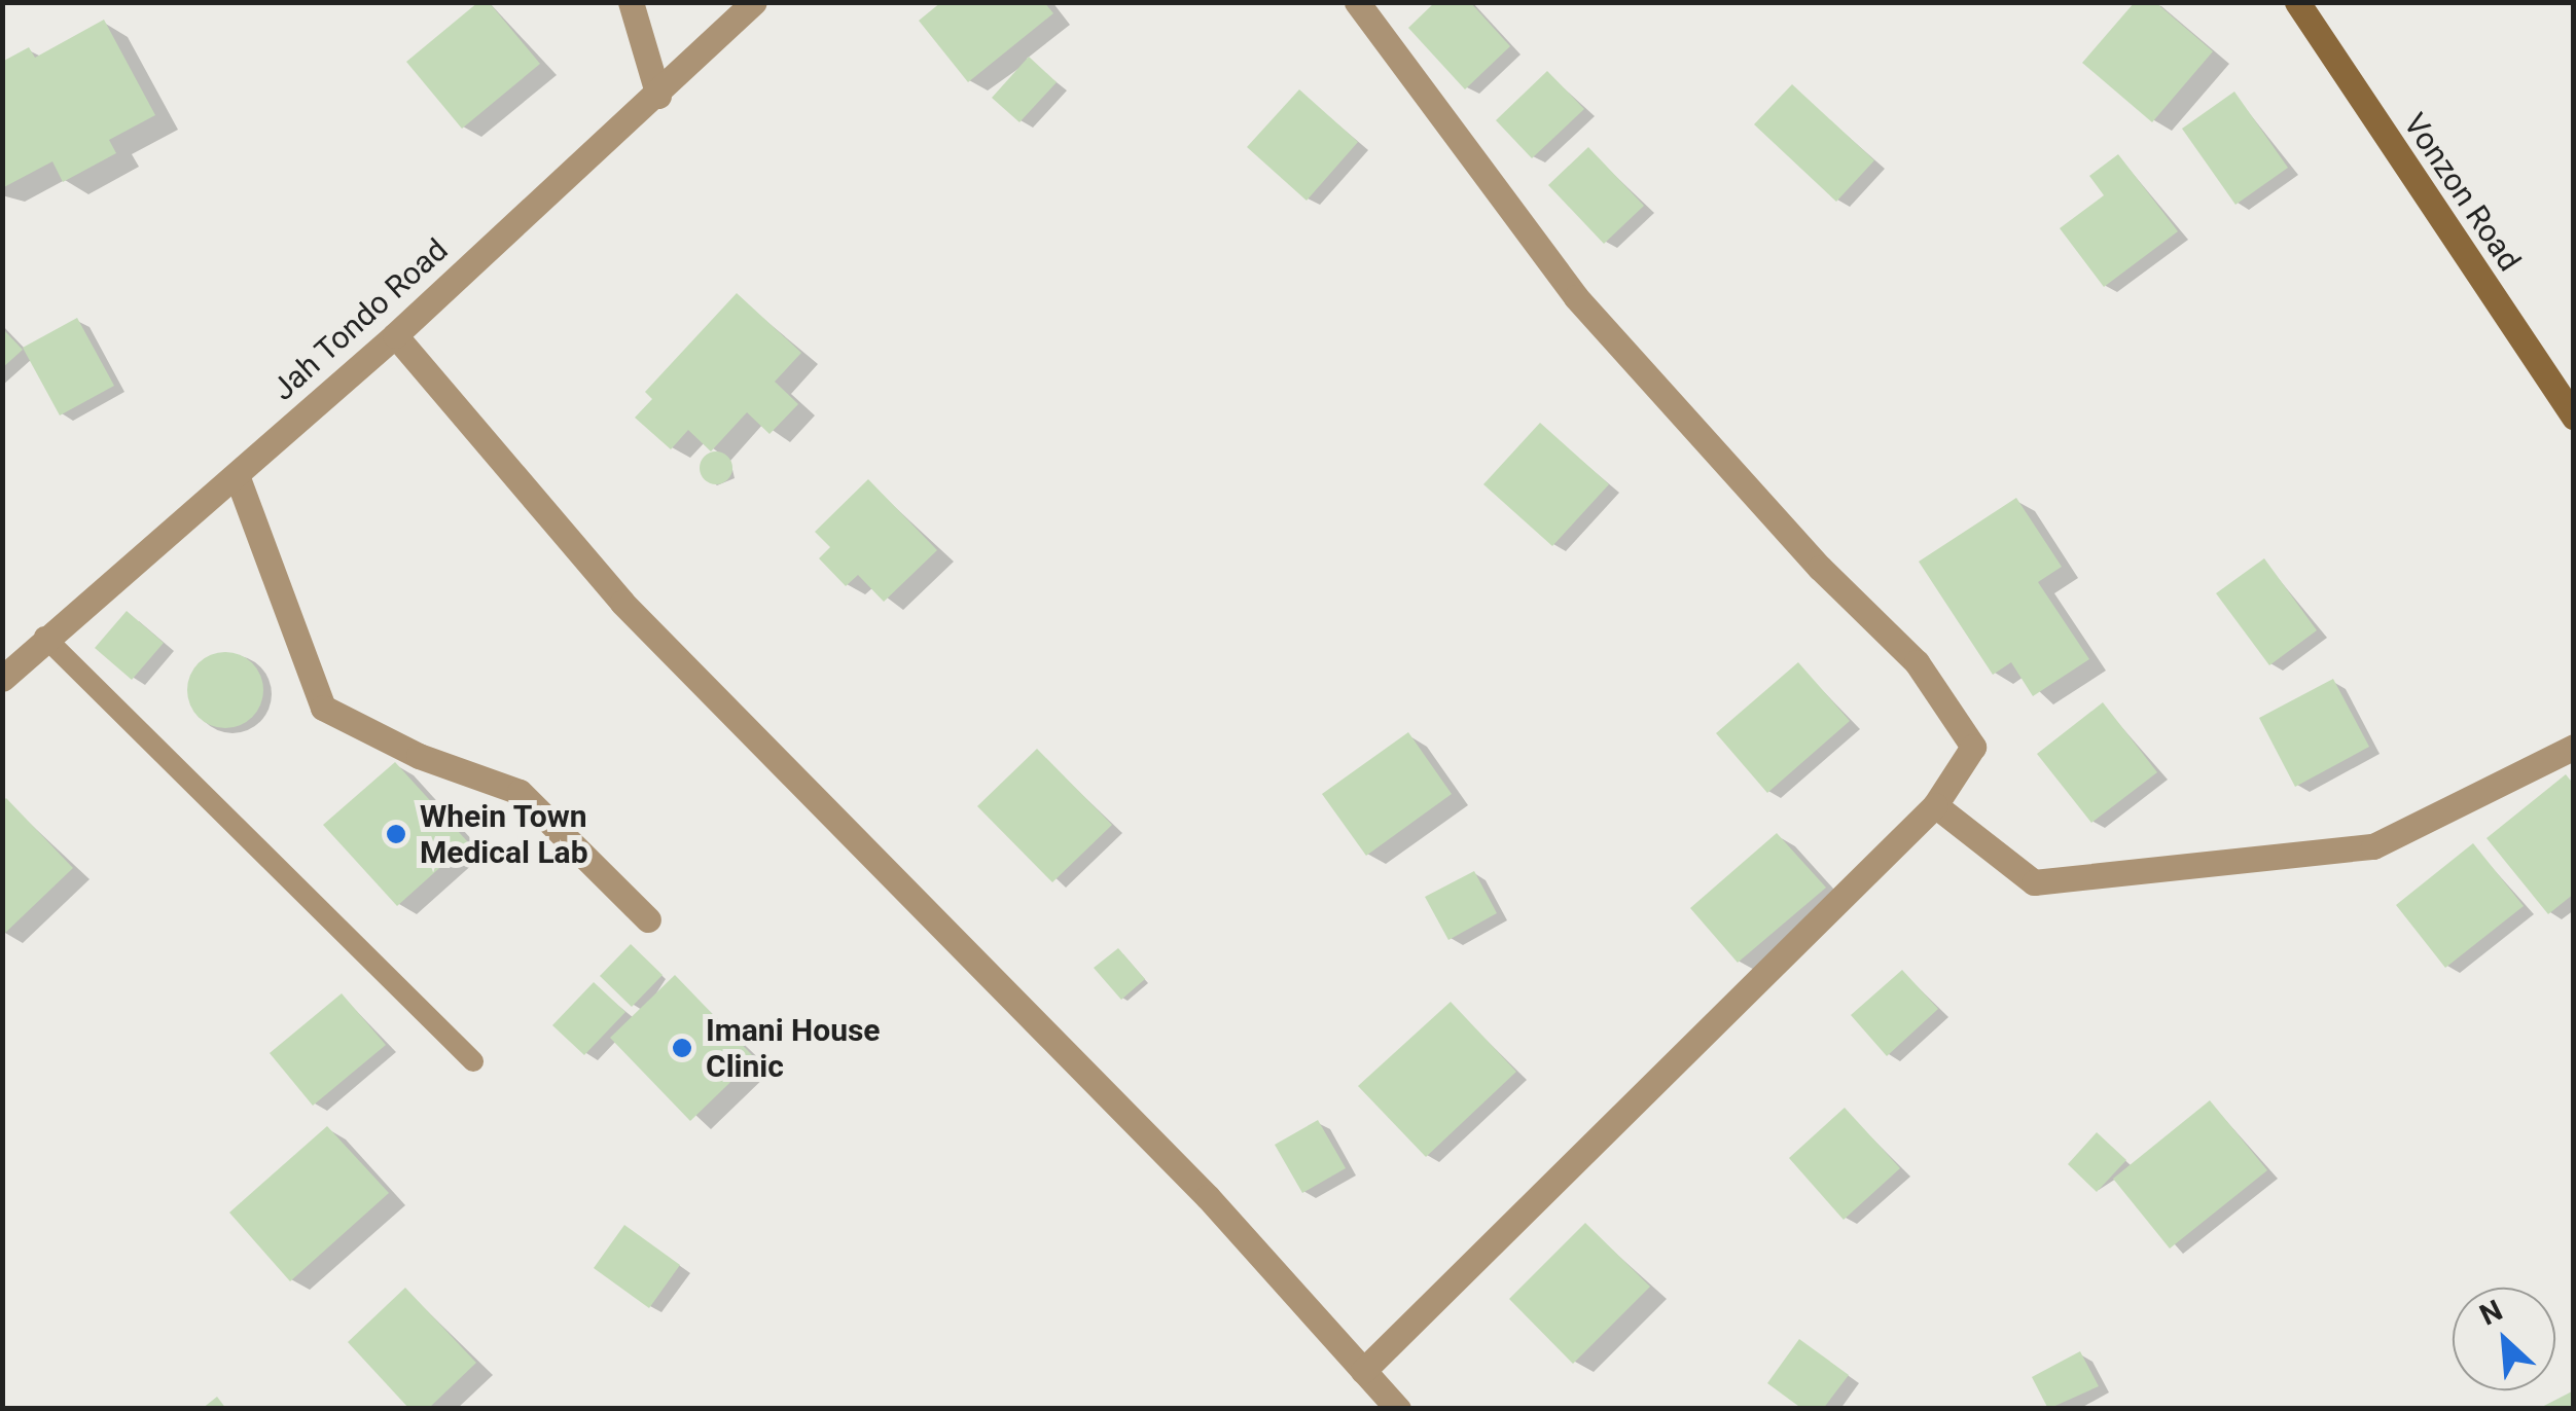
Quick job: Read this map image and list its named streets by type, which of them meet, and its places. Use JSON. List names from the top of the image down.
{
  "streets": {
    "street": ["Vonzon Road", "Jah Tondo Road"]
  },
  "places": ["Whein Town Medical Lab", "Imani House Clinic"],
  "north": "top left"
}
